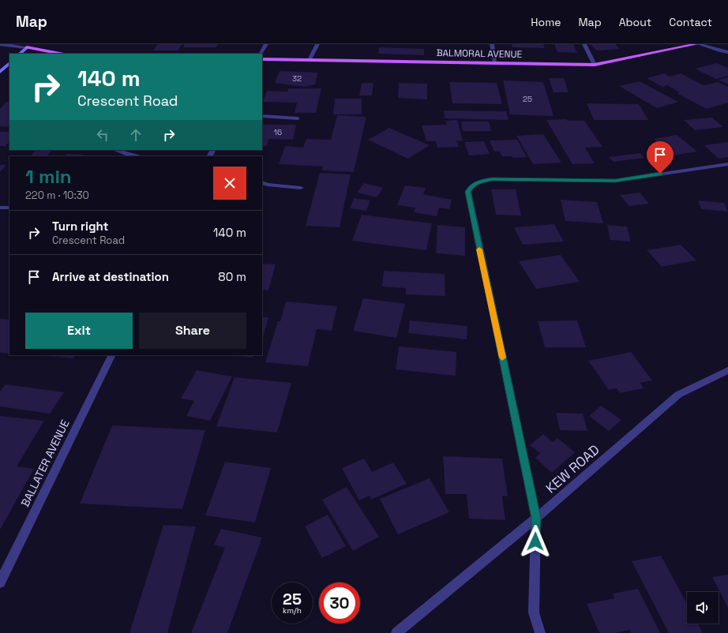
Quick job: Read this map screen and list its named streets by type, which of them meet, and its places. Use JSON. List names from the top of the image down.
{
  "streets": {
    "main road": ["BALMORAL AVENUE"],
    "street": ["BALLATER AVENUE", "KEW ROAD"]
  },
  "house_numbers": ["32", "25", "16"],
  "page": {
    "header": "Map",
    "nav": [
      "Home",
      "Map",
      "About",
      "Contact"
    ],
    "turn": ["140 m", "Crescent Road"],
    "heading": ["1 min", "220 m · 10:30"],
    "list": [
      {
        "name": "Turn right",
        "note": "Crescent Road",
        "value": "140 m"
      },
      {
        "name": "Arrive at destination",
        "value": "80 m"
      }
    ],
    "buttons": ["Exit", "Share"],
    "speed": "25 km/h",
    "limit": "30"
  }
}
